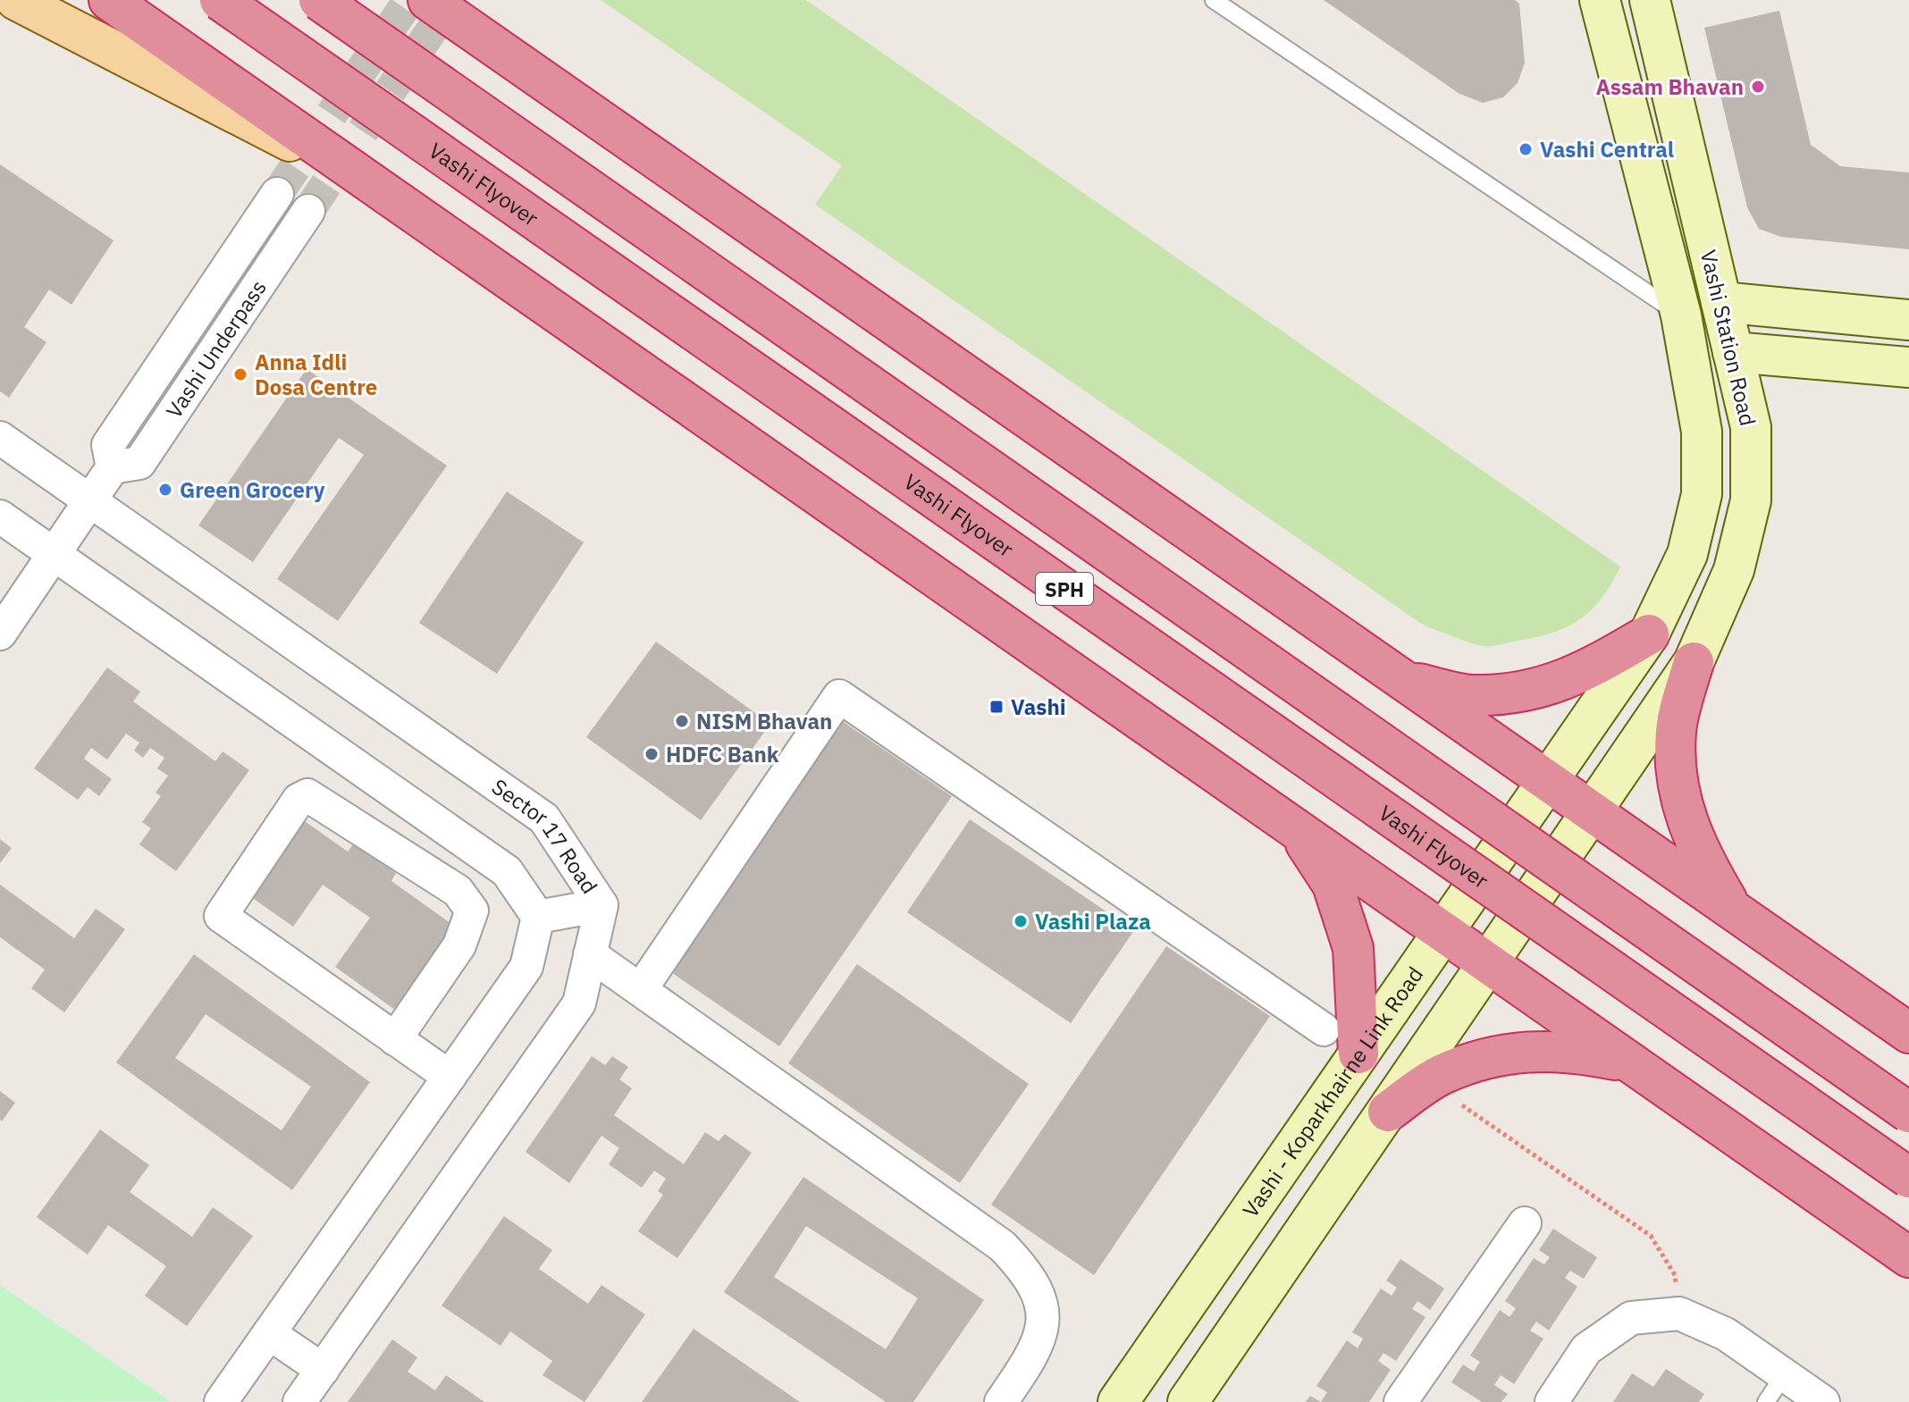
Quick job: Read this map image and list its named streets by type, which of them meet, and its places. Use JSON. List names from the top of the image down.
{
  "streets": {
    "highway": ["Vashi Flyover", "SPH"],
    "main road": ["Vashi Station Road", "Vashi - Koparkhairne Link Road"],
    "street": ["Vashi Underpass", "Sector 17 Road"]
  },
  "crossings": [
    ["Vashi Station Road", "Vashi - Koparkhairne Link Road"],
    ["Vashi Underpass", "Sector 17 Road"]
  ],
  "places": {
    "other": [
      "Assam Bhavan",
      "Vashi Central",
      "Anna Idli Dosa Centre",
      "Green Grocery",
      "NISM Bhavan",
      "HDFC Bank",
      "Vashi Plaza"
    ],
    "transit": ["Vashi"]
  }
}
